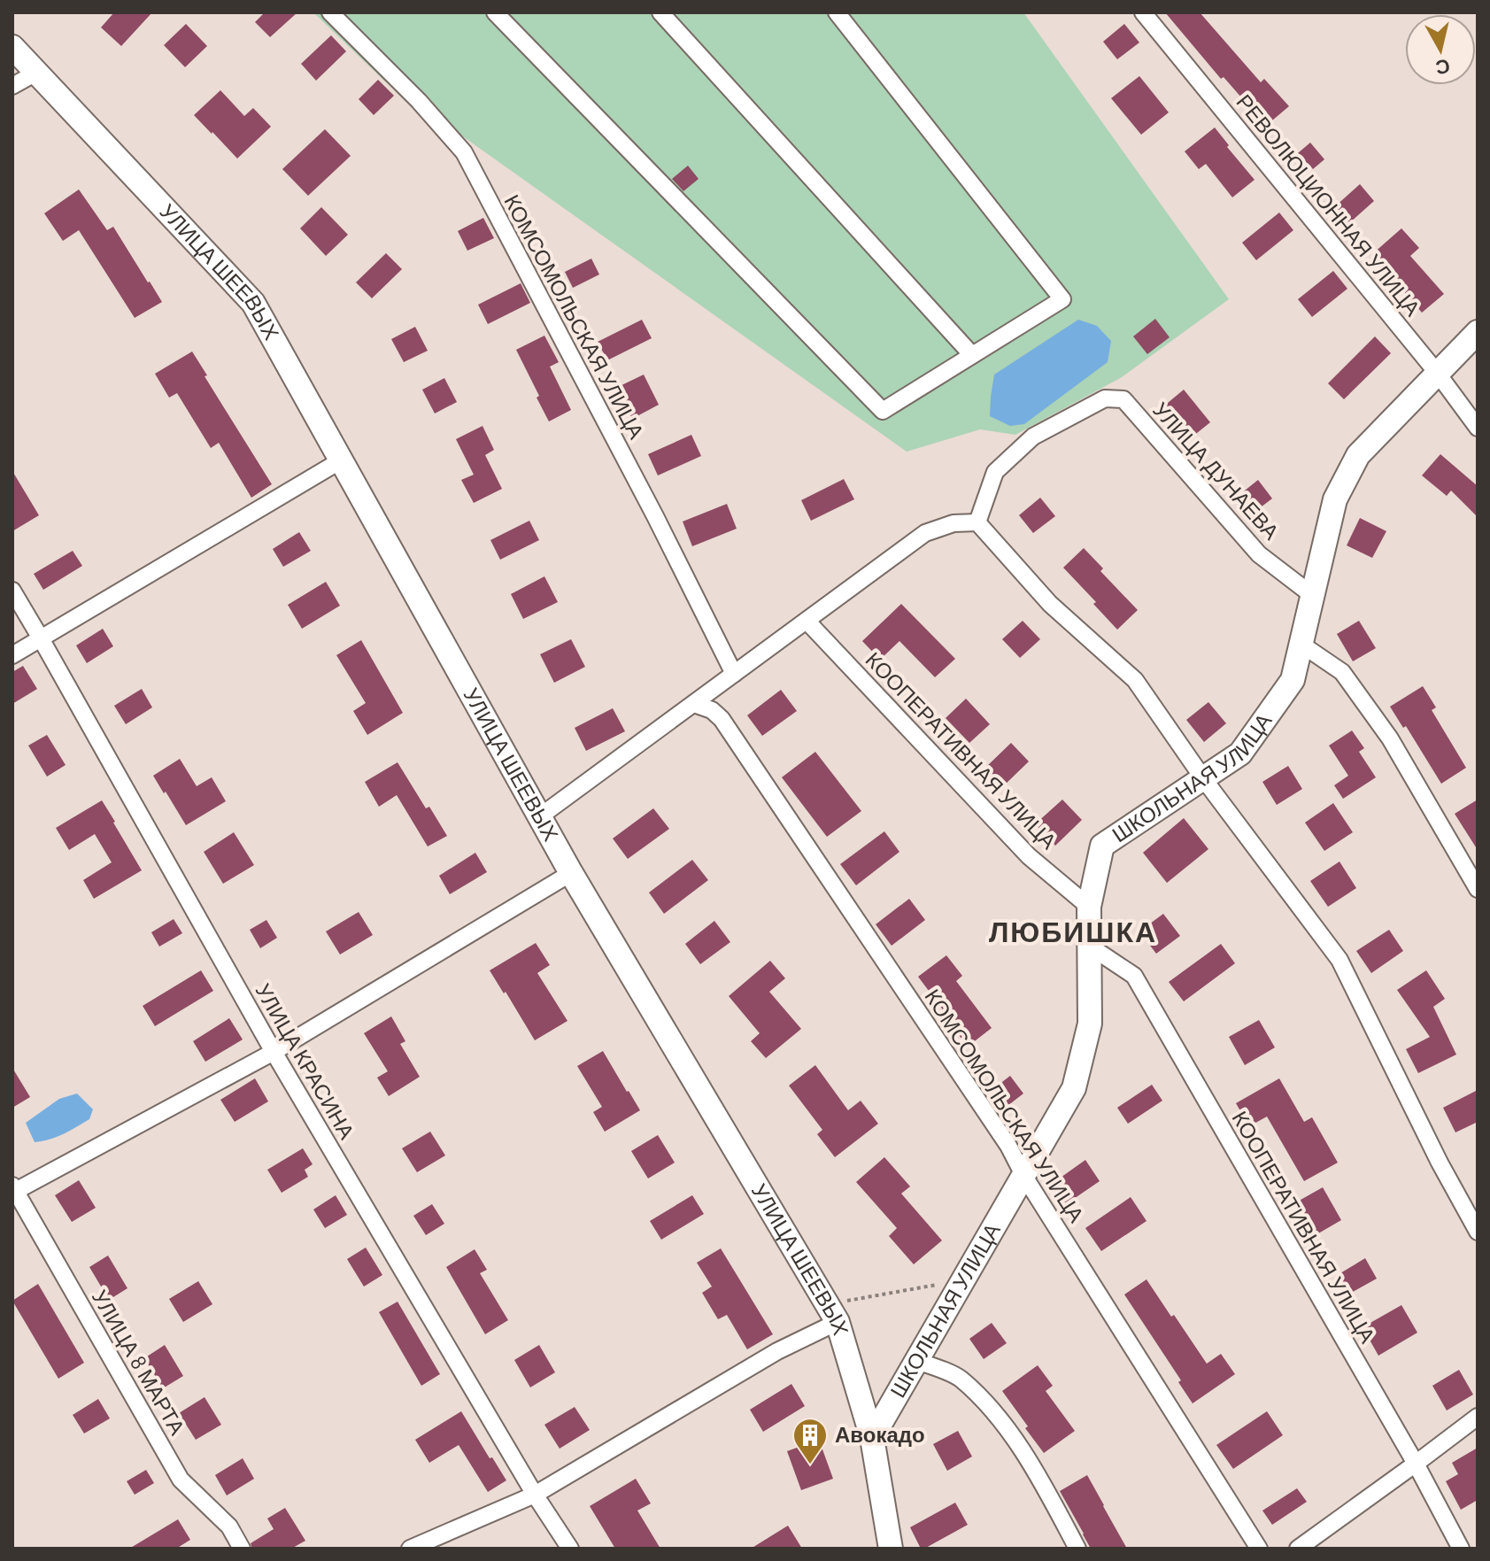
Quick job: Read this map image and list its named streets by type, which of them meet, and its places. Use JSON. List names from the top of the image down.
{
  "streets": {
    "main road": ["УЛИЦА ШЕЕВЫХ", "ШКОЛЬНАЯ УЛИЦА"],
    "street": [
      "РЕВОЛЮЦИОННАЯ УЛИЦА",
      "КОМСОМОЛЬСКАЯ УЛИЦА",
      "УЛИЦА ДУНАЕВА",
      "КООПЕРАТИВНАЯ УЛИЦА",
      "УЛИЦА КРАСИНА",
      "УЛИЦА 8 МАРТА"
    ]
  },
  "crossings": [
    ["РЕВОЛЮЦИОННАЯ УЛИЦА", "ШКОЛЬНАЯ УЛИЦА"],
    ["УЛИЦА ШЕЕВЫХ", "ШКОЛЬНАЯ УЛИЦА"],
    ["КОМСОМОЛЬСКАЯ УЛИЦА", "ШКОЛЬНАЯ УЛИЦА"],
    ["УЛИЦА ДУНАЕВА", "ШКОЛЬНАЯ УЛИЦА"],
    ["КООПЕРАТИВНАЯ УЛИЦА", "ШКОЛЬНАЯ УЛИЦА"]
  ],
  "districts": ["ЛЮБИШКА"],
  "places": {
    "building": ["Авокадо"]
  },
  "north": "bottom"
}
